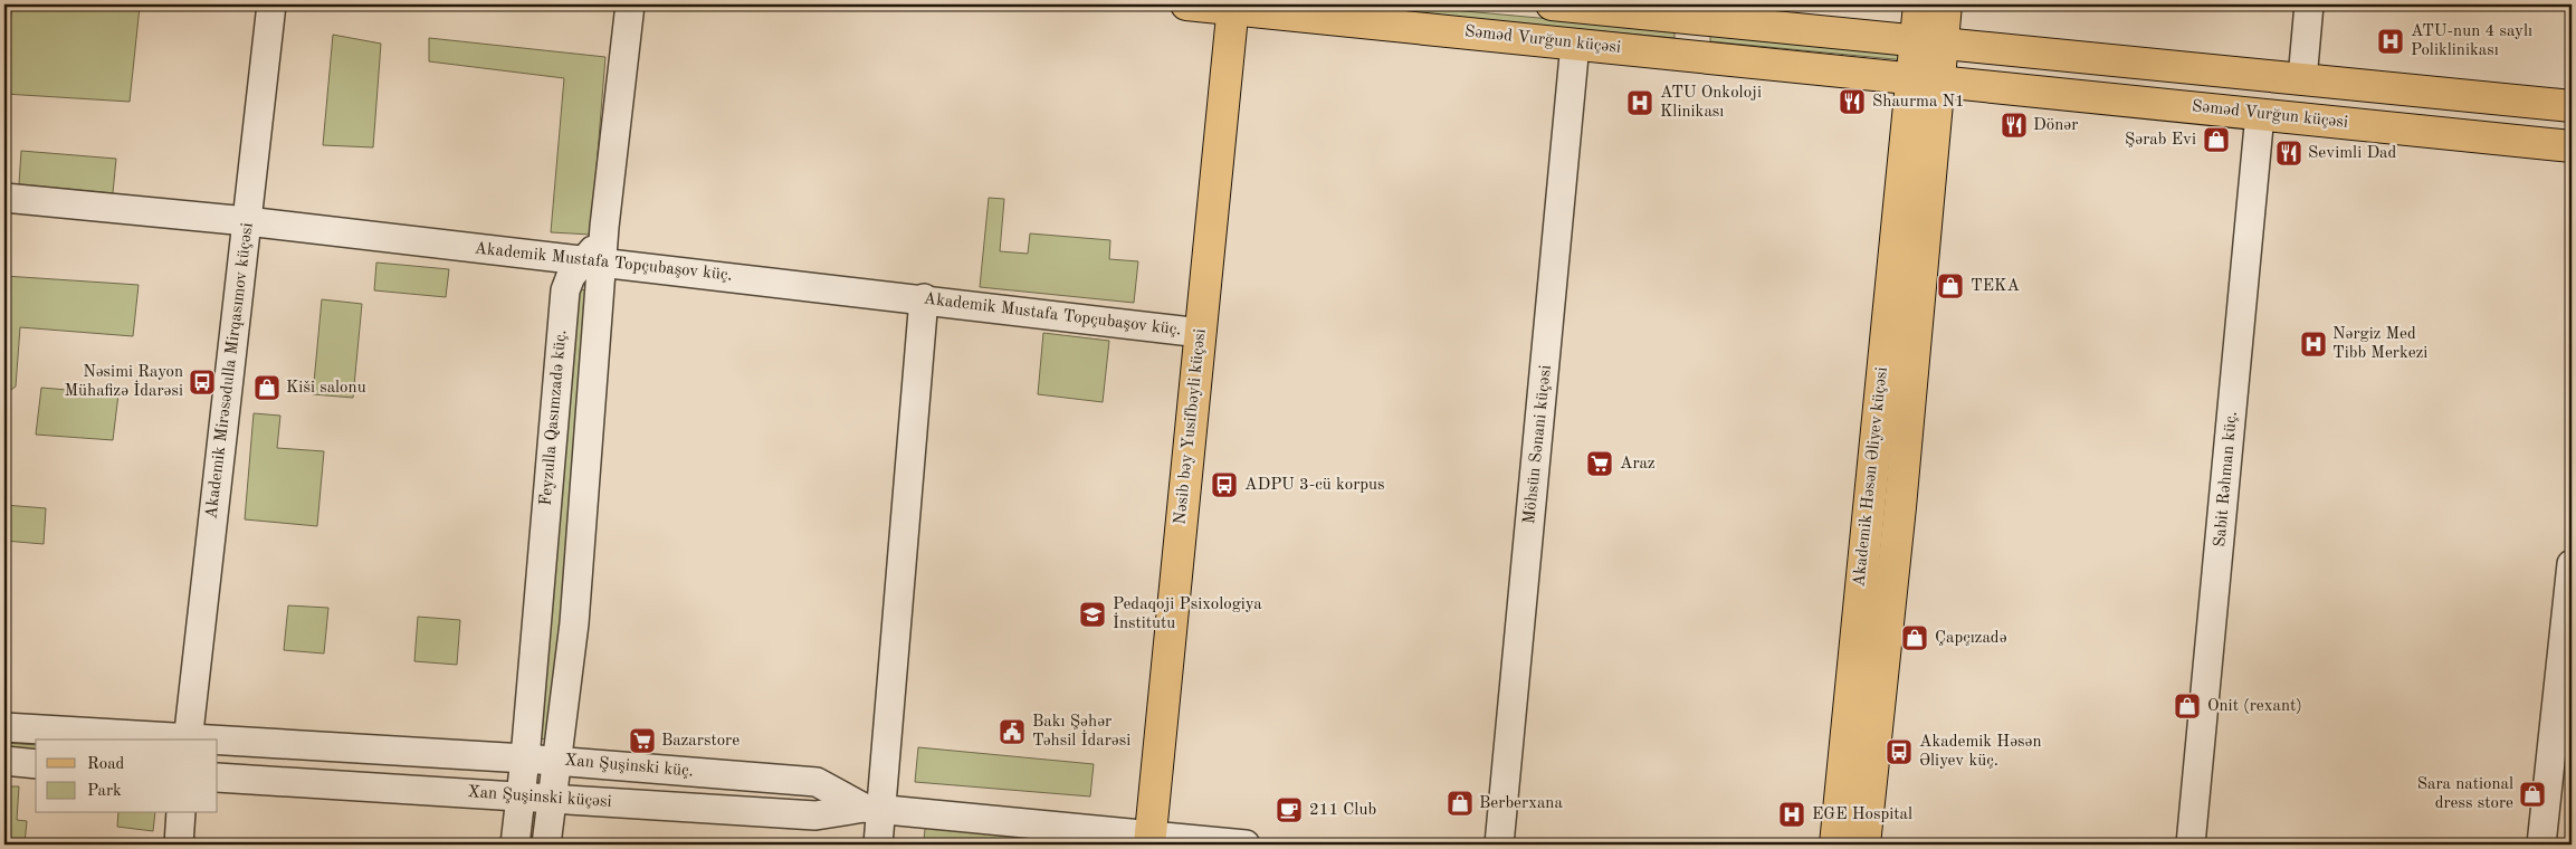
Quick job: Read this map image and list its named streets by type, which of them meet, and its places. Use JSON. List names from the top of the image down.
{
  "streets": {
    "main road": ["Səməd Vurğun küçəsi", "Nəsib bəy Yusifbəyli küçəsi", "Akademik Həsən Əliyev küçəsi"],
    "street": [
      "Akademik Mustafa Topçubaşov küç.",
      "Akademik Mirəsədulla Mirqasımov küçəsi",
      "Feyzulla Qasımzadə küç.",
      "Möhsün Sənani küçəsi",
      "Sabit Rəhman küç.",
      "Xan Şuşinski küç.",
      "Xan Şuşinski küçəsi"
    ]
  },
  "crossings": [
    ["Səməd Vurğun küçəsi", "Nəsib bəy Yusifbəyli küçəsi"],
    ["Səməd Vurğun küçəsi", "Möhsün Sənani küçəsi"],
    ["Səməd Vurğun küçəsi", "Sabit Rəhman küç."],
    ["Akademik Mustafa Topçubaşov küç.", "Akademik Mirəsədulla Mirqasımov küçəsi"],
    ["Akademik Mustafa Topçubaşov küç.", "Feyzulla Qasımzadə küç."],
    ["Akademik Mustafa Topçubaşov küç.", "Nəsib bəy Yusifbəyli küçəsi"],
    ["Akademik Mirəsədulla Mirqasımov küçəsi", "Xan Şuşinski küç."],
    ["Feyzulla Qasımzadə küç.", "Xan Şuşinski küç."],
    ["Feyzulla Qasımzadə küç.", "Xan Şuşinski küçəsi"],
    ["Nəsib bəy Yusifbəyli küçəsi", "Xan Şuşinski küç."],
    ["Xan Şuşinski küç.", "Xan Şuşinski küçəsi"]
  ],
  "places": {
    "hospital": [
      "ATU-nun 4 saylı Poliklinikası",
      "ATU Onkoloji Klinikası",
      "Nərgiz Med Tibb Merkezi",
      "EGE Hospital"
    ],
    "restaurant": ["Shaurma N1", "Dönər", "Sevimli Dad"],
    "shop": [
      "Şərab Evi",
      "TEKA",
      "Kiši salonu",
      "Çapçızadə",
      "Onit (rexant)",
      "Sara national dress store",
      "Berberxana"
    ],
    "bus stop": ["Nəsimi Rayon Mühafizə İdarəsi", "ADPU 3-cü korpus", "Akademik Həsən Əliyev küç."],
    "supermarket": ["Araz", "Bazarstore"],
    "school or university": ["Pedaqoji Psixologiya İnstitutu"],
    "public building": ["Bakı Şəhər Təhsil İdarəsi"],
    "cafe": ["211 Club"]
  },
  "legend": ["Road", "Park"]
}
